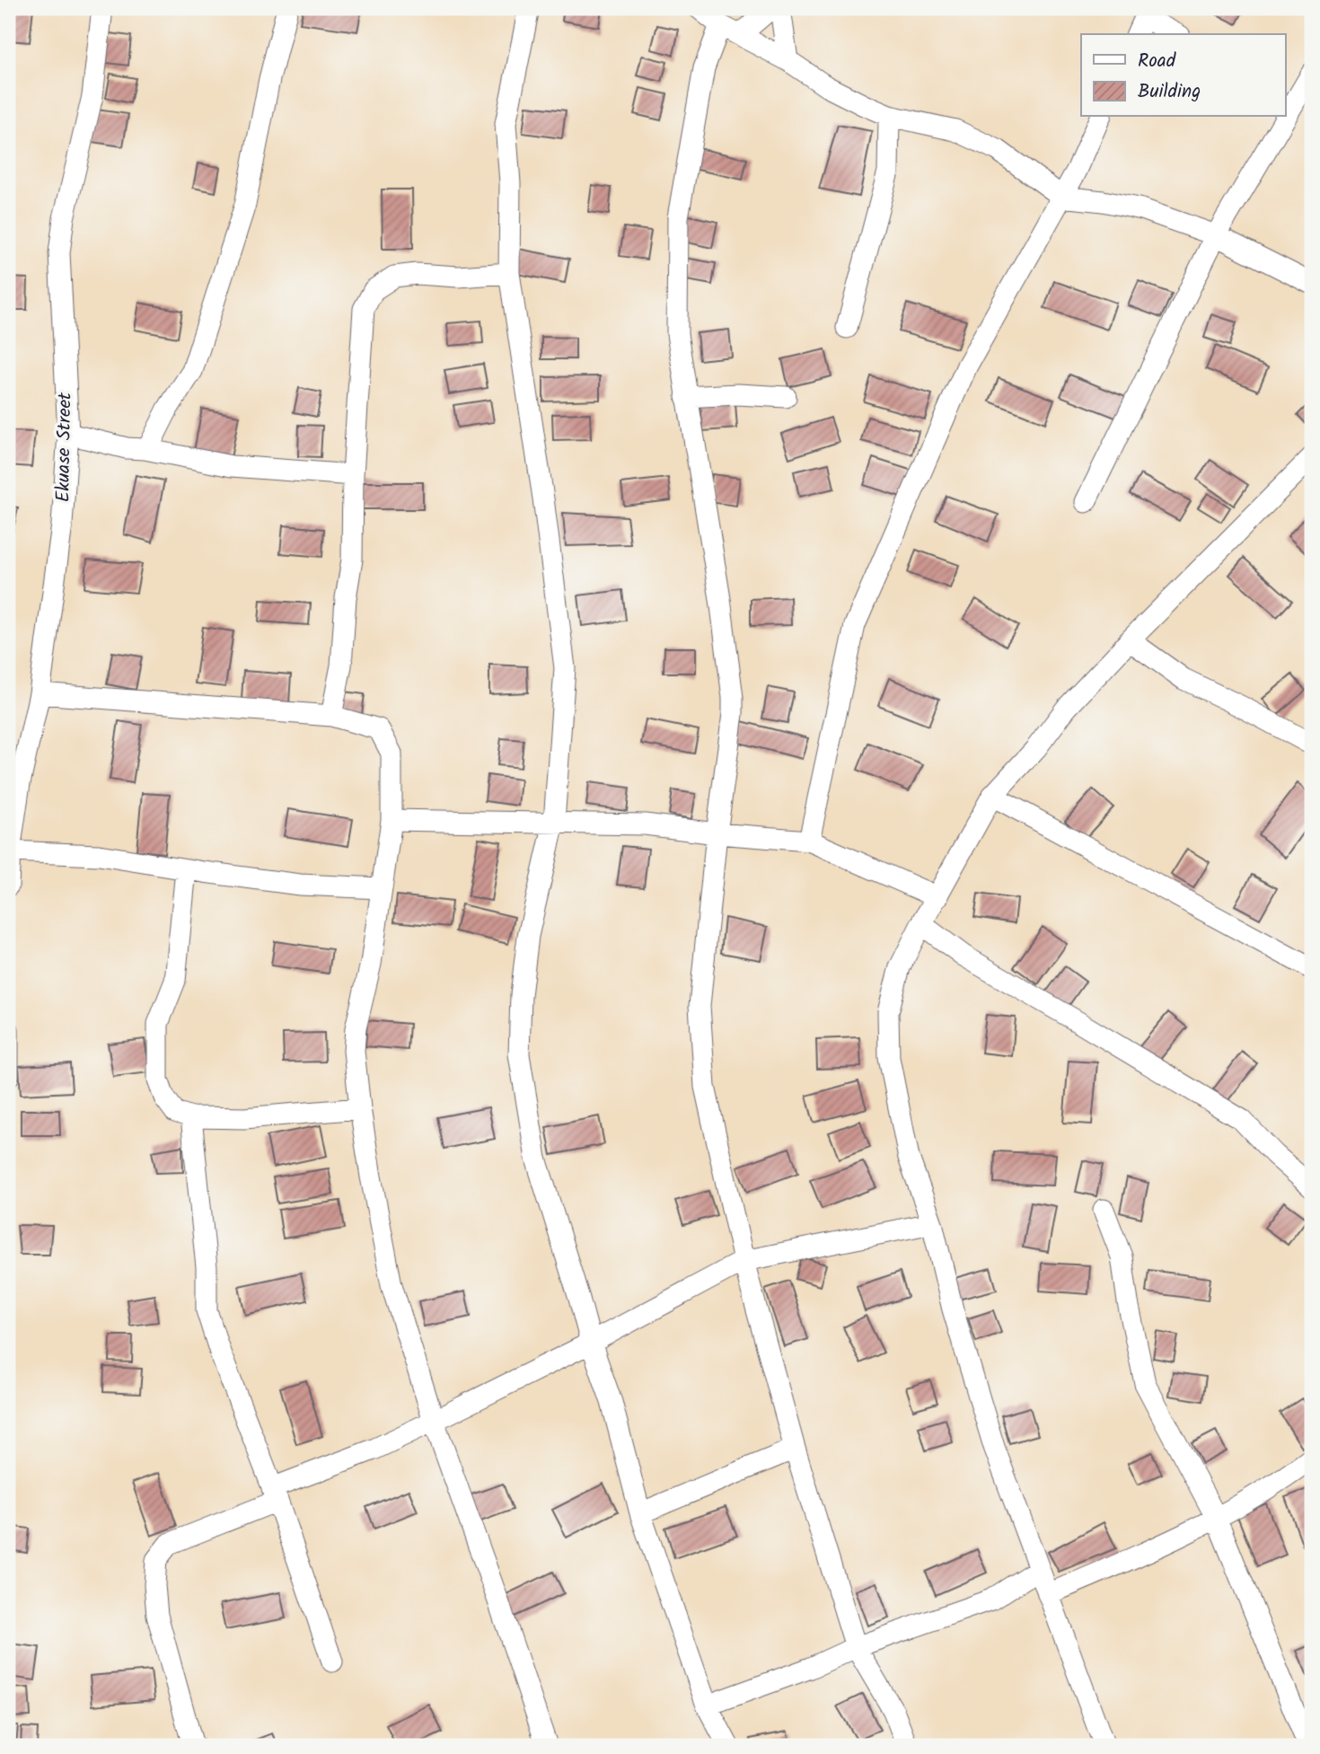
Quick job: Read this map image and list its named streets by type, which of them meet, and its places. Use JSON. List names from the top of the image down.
{
  "streets": {
    "street": ["Ekuase Street"]
  },
  "legend": ["Road", "Building"]
}
